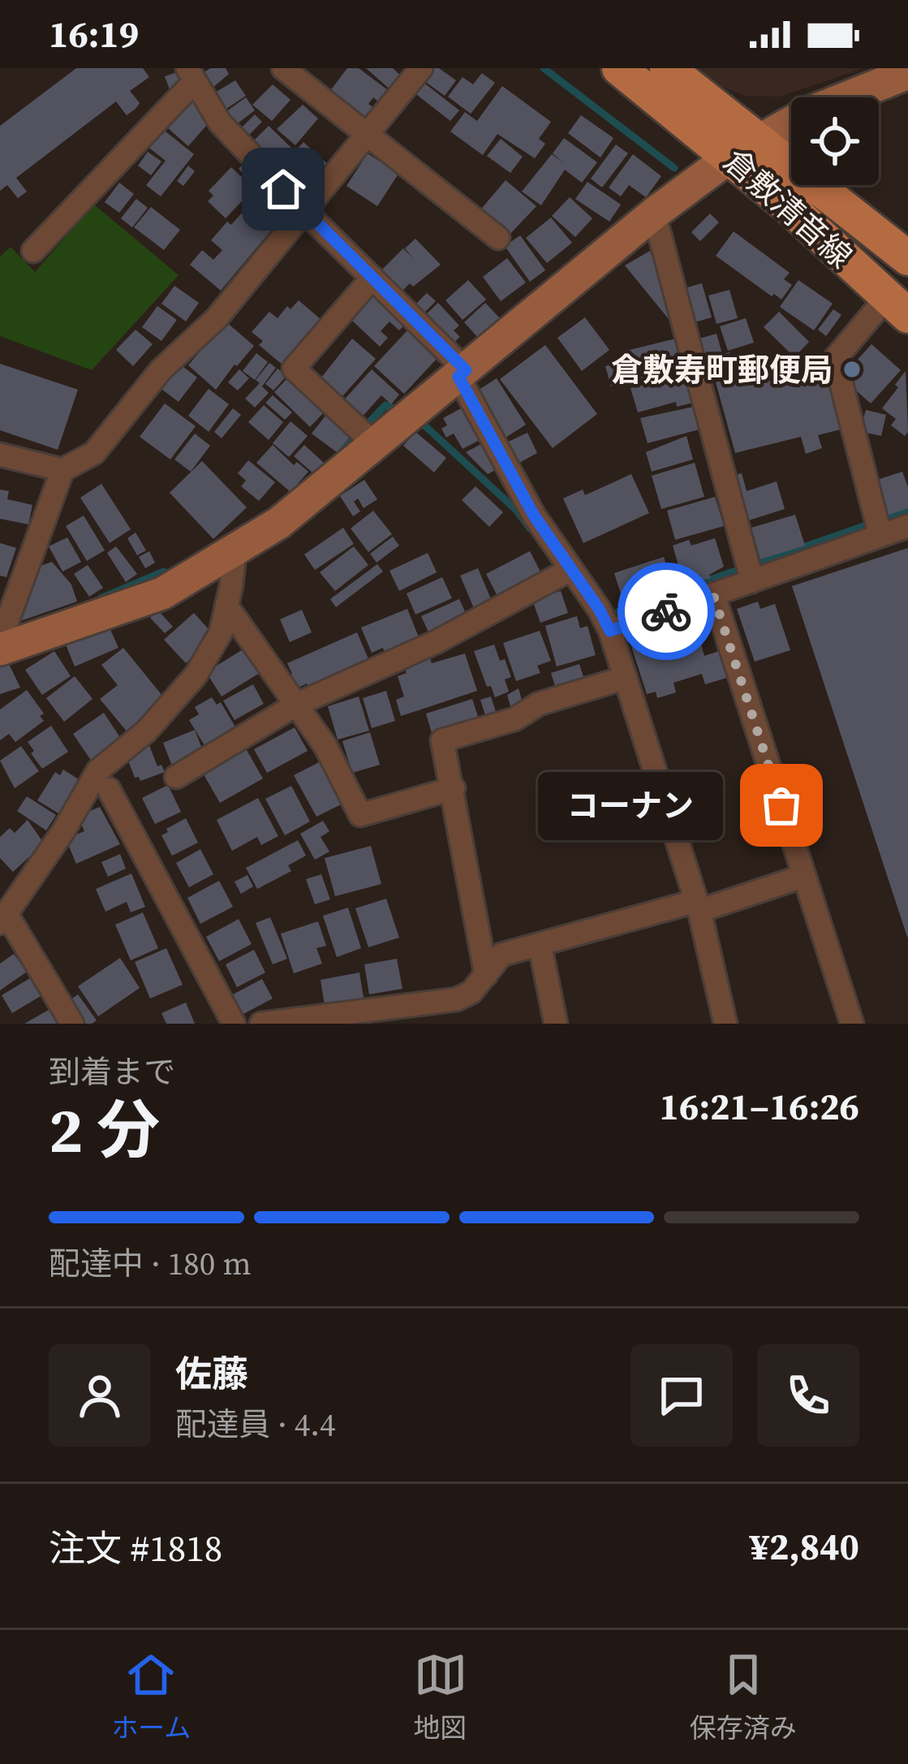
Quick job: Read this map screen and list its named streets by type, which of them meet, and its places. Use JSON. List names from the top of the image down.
{
  "streets": {
    "main road": ["倉敷清音線"]
  },
  "places": ["倉敷寿町郵便局", "コーナン"],
  "page": {
    "status": "16:19",
    "bubble": "コーナン",
    "heading": ["2 分", "到着まで", "16:21–16:26"],
    "panel": [
      "佐藤",
      "配達員 · 4.4",
      "注文 #1818",
      "¥2,840"
    ],
    "bar": "配達中 · 180 m",
    "tabs": ["ホーム", "地図", "保存済み"]
  }
}
